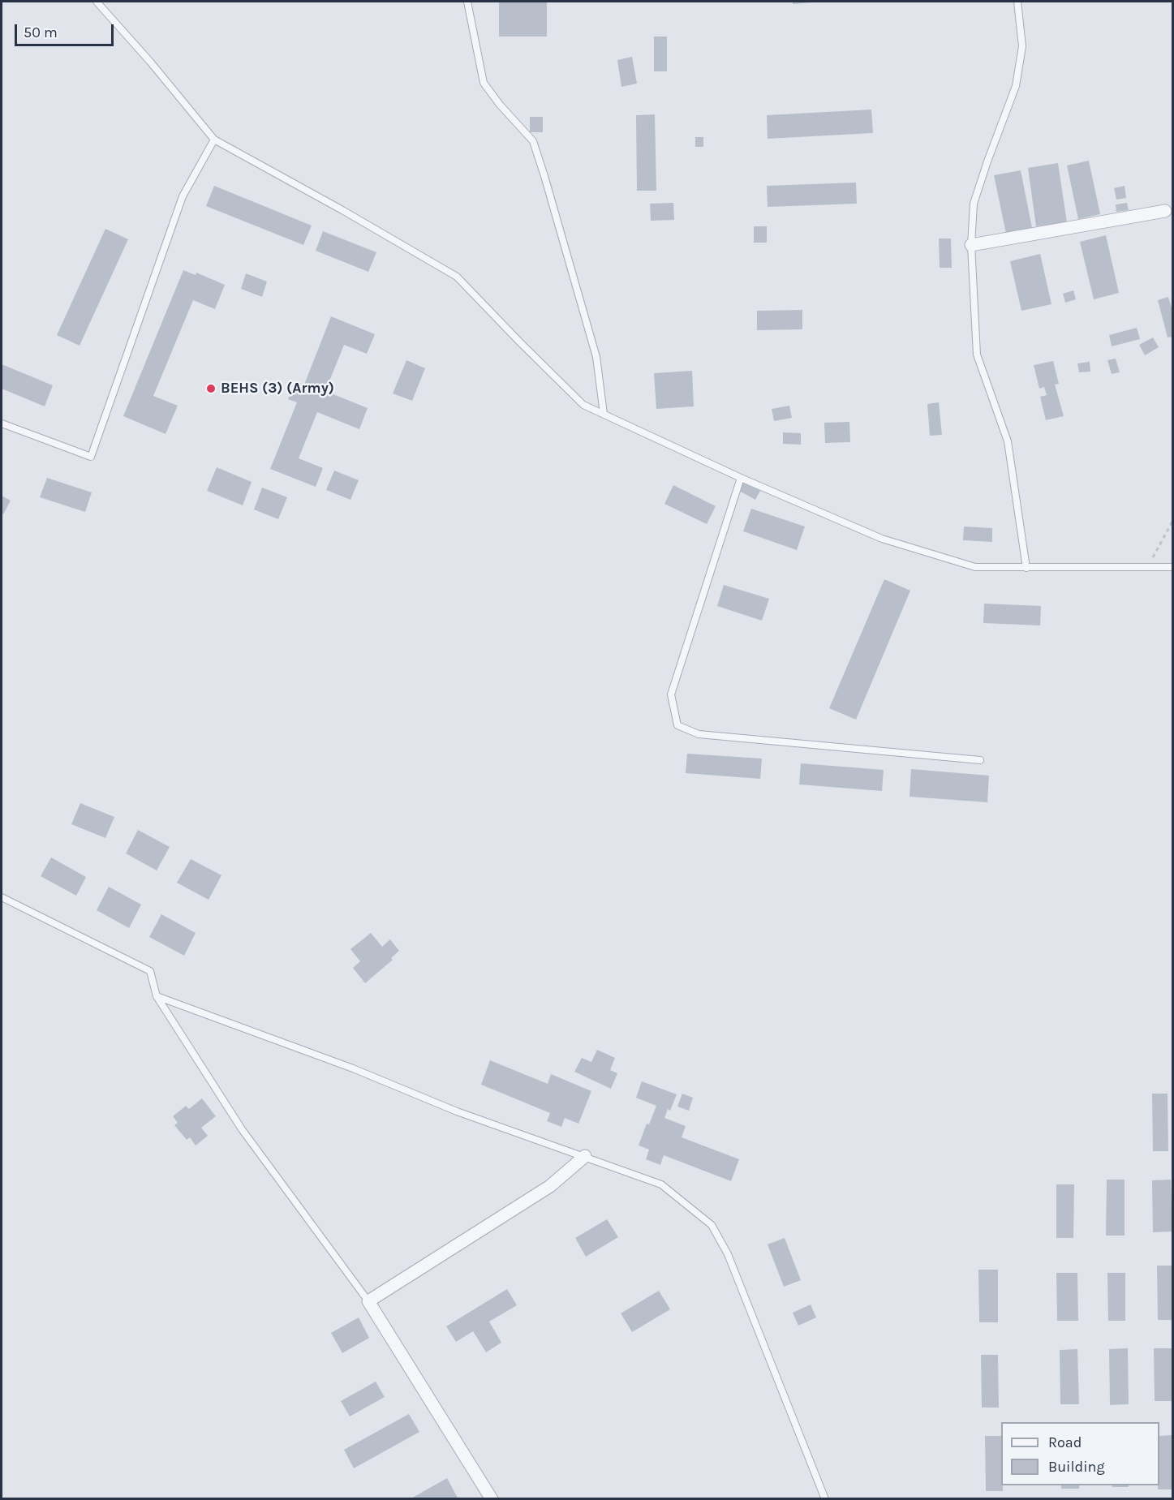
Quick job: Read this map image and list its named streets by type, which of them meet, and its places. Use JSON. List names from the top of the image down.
{
  "places": ["BEHS (3) (Army)"],
  "legend": ["Road", "Building"],
  "scale_bar": "50 m"
}
